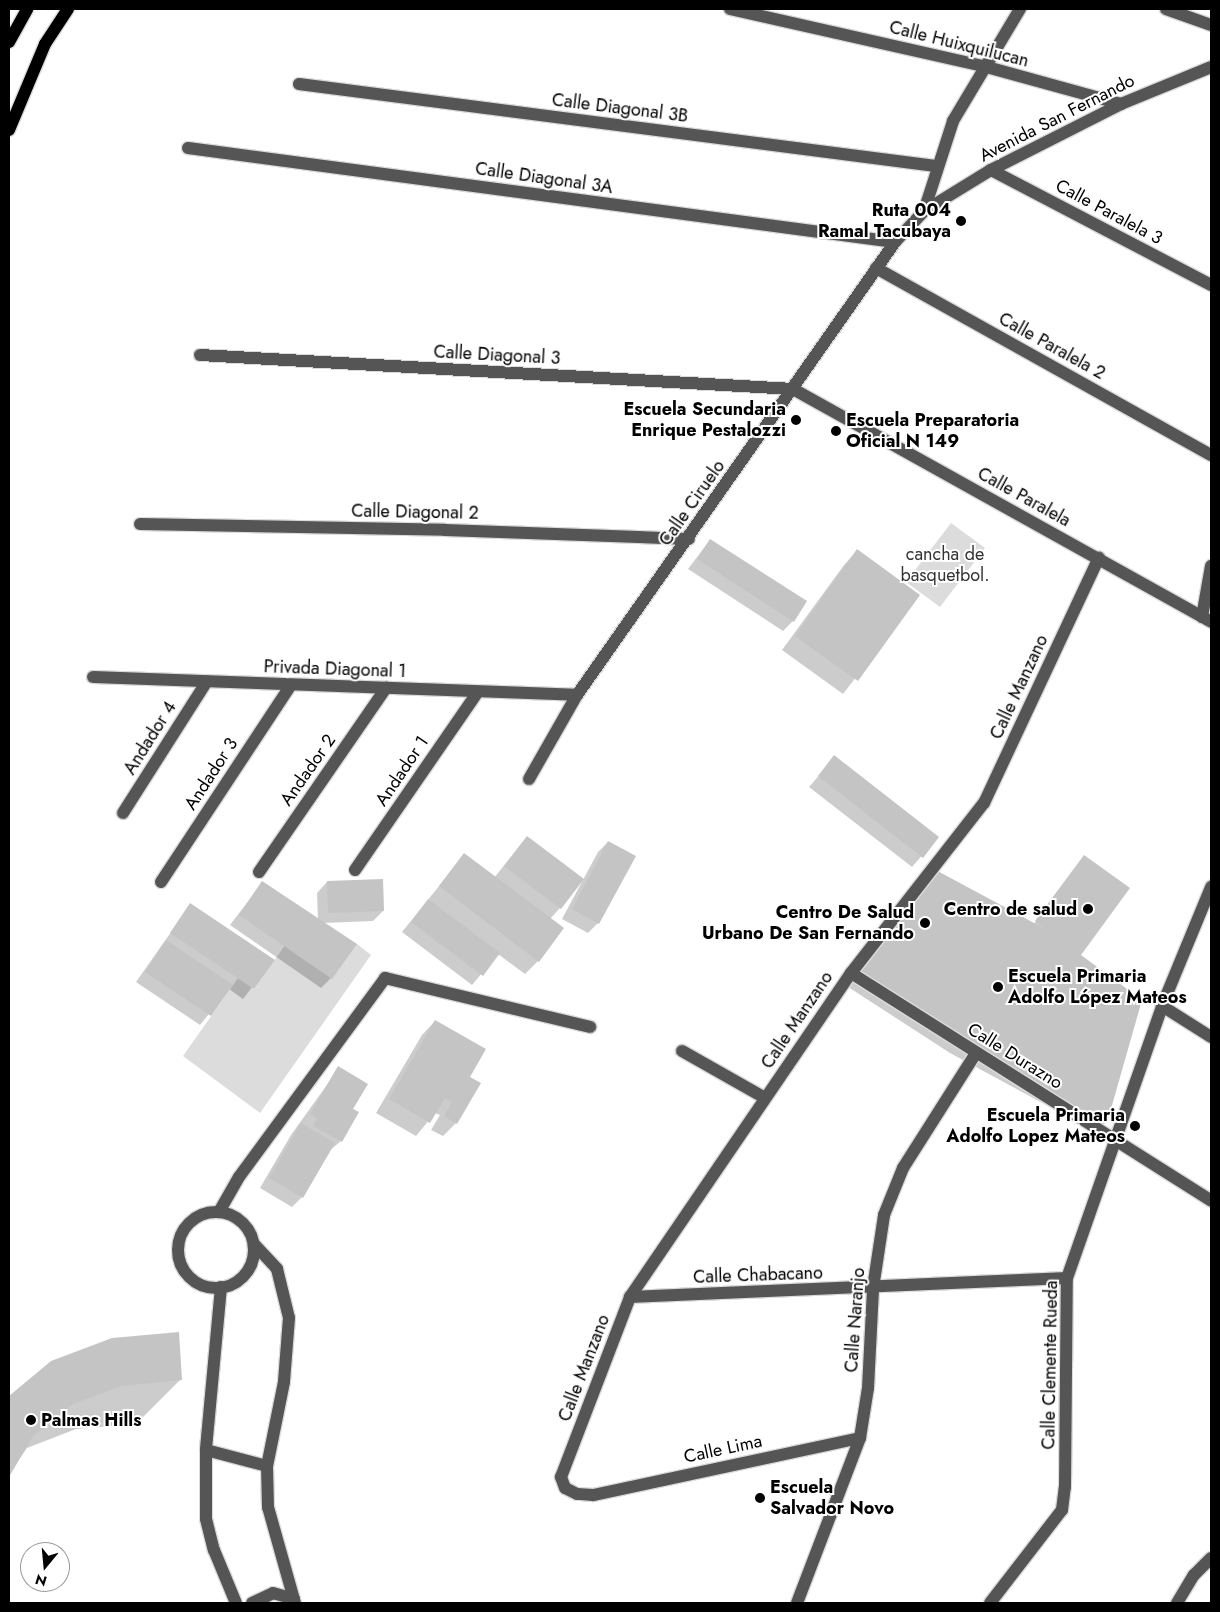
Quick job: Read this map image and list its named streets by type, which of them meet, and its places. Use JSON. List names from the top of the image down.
{
  "streets": {
    "street": [
      "Calle Huixquilucan",
      "Calle Diagonal 3B",
      "Avenida San Fernando",
      "Calle Diagonal 3A",
      "Calle Paralela 3",
      "Calle Paralela 2",
      "Calle Diagonal 3",
      "Calle Paralela",
      "Calle Ciruelo",
      "Calle Diagonal 2",
      "Privada Diagonal 1",
      "Calle Manzano",
      "Andador 4",
      "Andador 2",
      "Andador 1",
      "Andador 3",
      "Calle Durazno",
      "Calle Chabacano",
      "Calle Naranjo",
      "Calle Clemente Rueda",
      "Calle Lima"
    ]
  },
  "crossings": [
    ["Calle Huixquilucan", "Avenida San Fernando"],
    ["Avenida San Fernando", "Calle Paralela 3"],
    ["Avenida San Fernando", "Calle Ciruelo"],
    ["Calle Diagonal 3A", "Calle Ciruelo"],
    ["Calle Paralela 2", "Calle Ciruelo"],
    ["Calle Diagonal 3", "Calle Paralela"],
    ["Calle Diagonal 3", "Calle Ciruelo"],
    ["Calle Paralela", "Calle Ciruelo"],
    ["Calle Paralela", "Calle Manzano"],
    ["Calle Ciruelo", "Calle Diagonal 2"],
    ["Calle Ciruelo", "Privada Diagonal 1"],
    ["Privada Diagonal 1", "Andador 4"],
    ["Privada Diagonal 1", "Andador 2"],
    ["Privada Diagonal 1", "Andador 1"],
    ["Privada Diagonal 1", "Andador 3"],
    ["Calle Manzano", "Calle Durazno"],
    ["Calle Manzano", "Calle Chabacano"],
    ["Calle Manzano", "Calle Lima"],
    ["Calle Durazno", "Calle Naranjo"],
    ["Calle Durazno", "Calle Clemente Rueda"],
    ["Calle Chabacano", "Calle Naranjo"],
    ["Calle Chabacano", "Calle Clemente Rueda"],
    ["Calle Naranjo", "Calle Lima"]
  ],
  "parks": ["cancha de basquetbol."],
  "places": [
    "Ruta 004 Ramal Tacubaya",
    "Escuela Secundaria Enrique Pestalozzi",
    "Escuela Preparatoria Oficial N 149",
    "Centro de salud",
    "Centro De Salud Urbano De San Fernando",
    "Escuela Primaria Adolfo López Mateos",
    "Escuela Primaria Adolfo Lopez Mateos",
    "Palmas Hills",
    "Escuela Salvador Novo"
  ],
  "north": "bottom"
}
